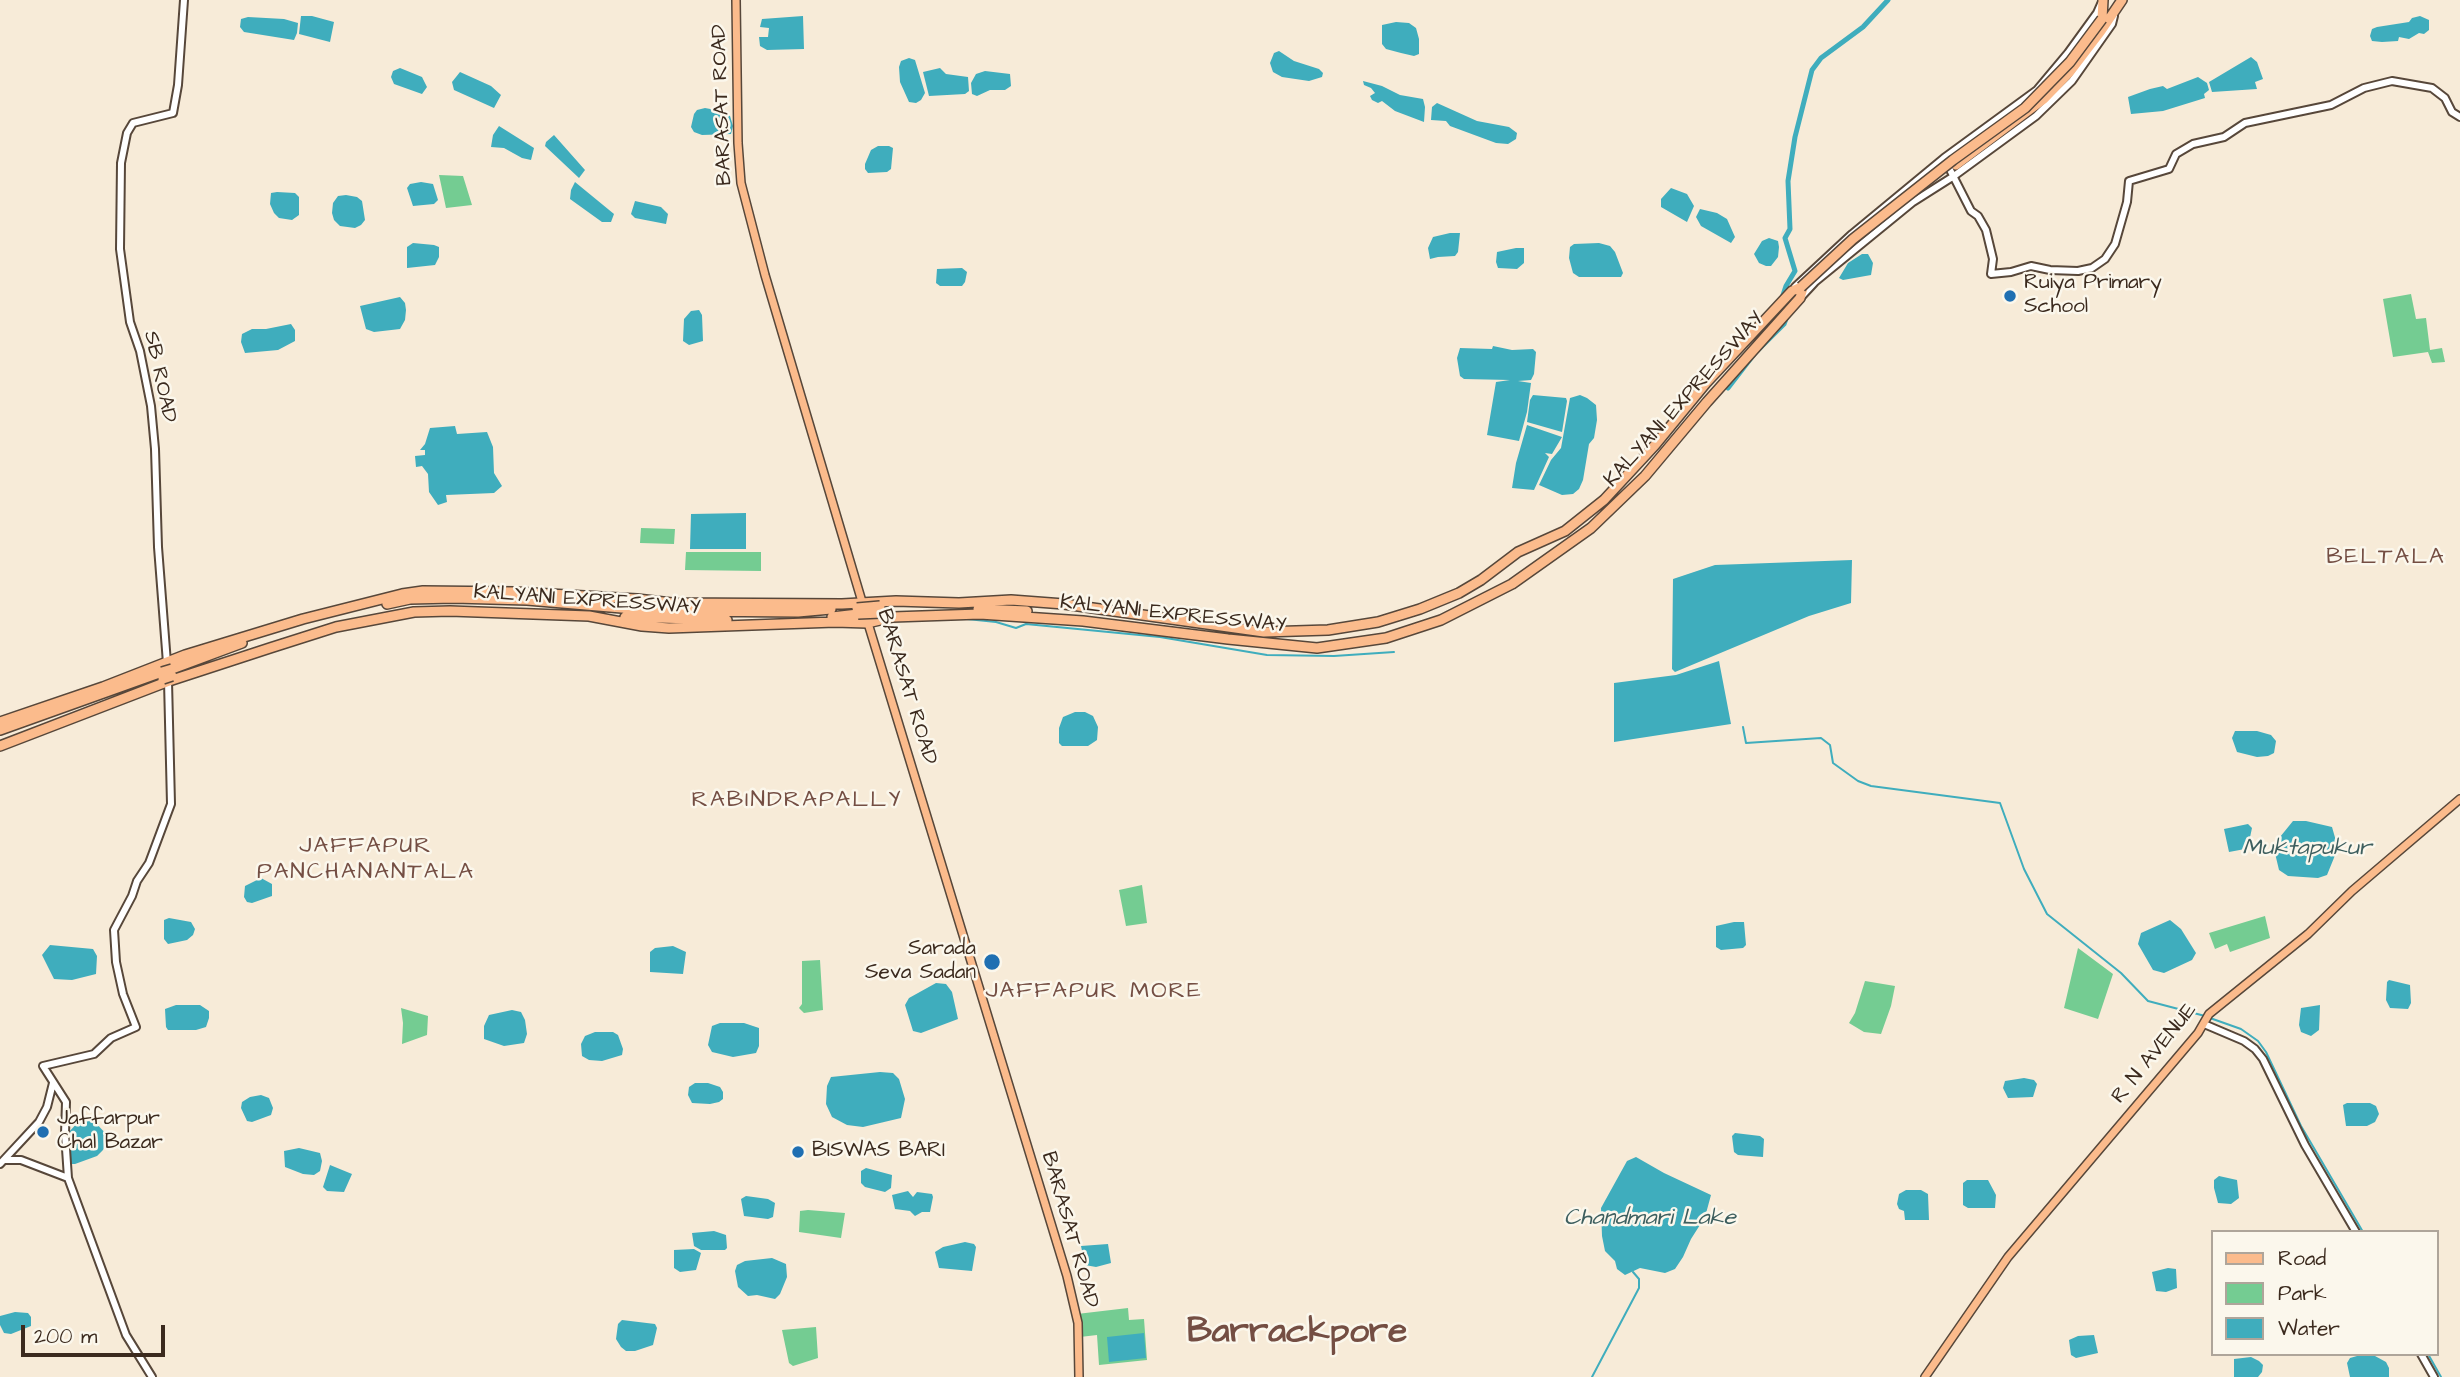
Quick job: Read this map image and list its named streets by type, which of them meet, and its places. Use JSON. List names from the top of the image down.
{
  "streets": {
    "highway": ["KALYANI EXPRESSWAY"],
    "main road": ["BARASAT ROAD", "R N AVENUE"],
    "street": ["SB ROAD"]
  },
  "crossings": [
    ["BARASAT ROAD", "KALYANI EXPRESSWAY"],
    ["SB ROAD", "KALYANI EXPRESSWAY"]
  ],
  "districts": [
    "BELTALA",
    "RABINDRAPALLY",
    "JAFFAPUR PANCHANANTALA",
    "JAFFAPUR MORE",
    "Barrackpore"
  ],
  "water": ["Muktapukur", "Chandmari Lake"],
  "places": [
    "Ruiya Primary School",
    "Sarada Seva Sadan",
    "Jaffarpur Chal Bazar",
    "BISWAS BARI"
  ],
  "legend": ["Road", "Park", "Water"],
  "scale_bar": "200 m"
}
